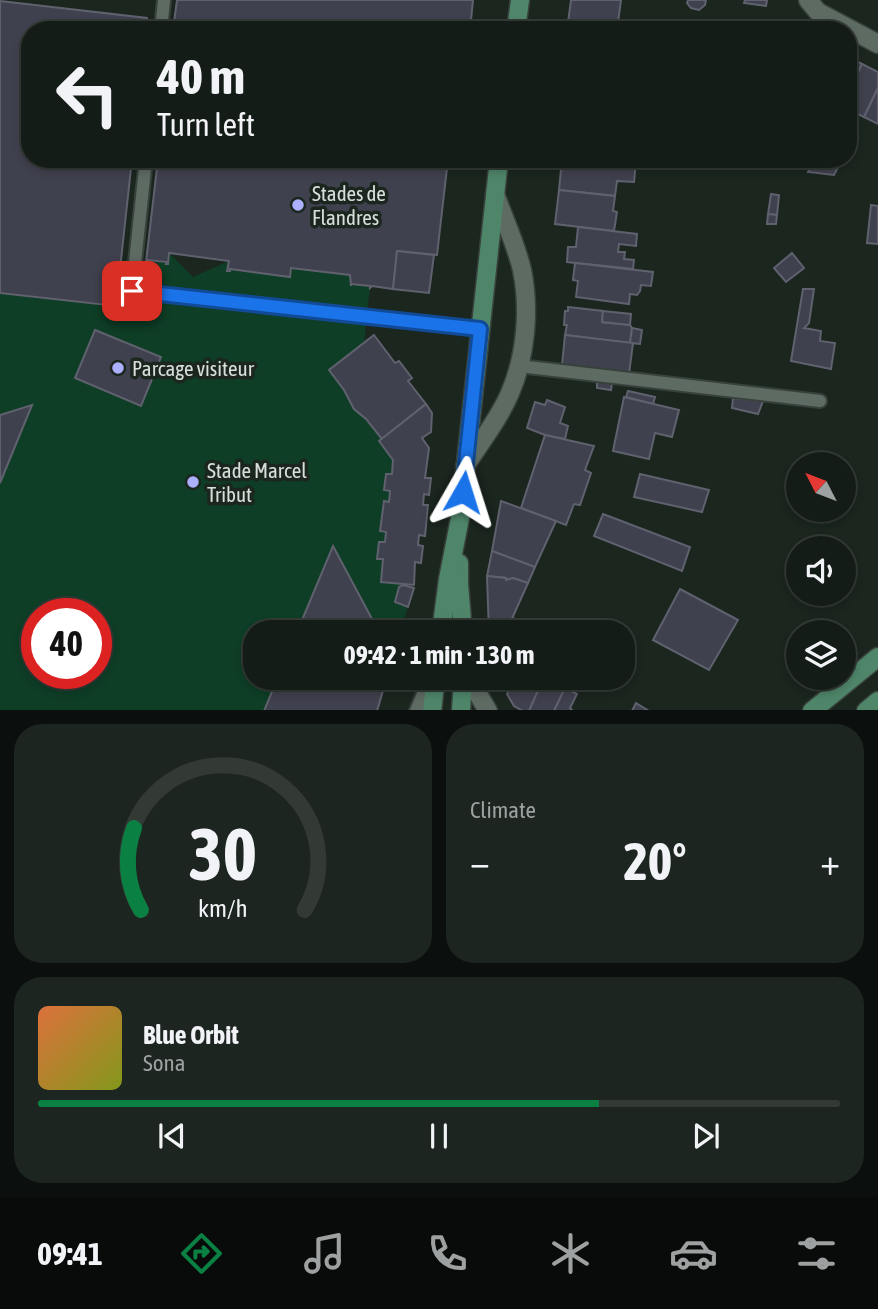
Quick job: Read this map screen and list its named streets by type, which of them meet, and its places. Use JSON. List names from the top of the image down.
{
  "places": ["Stades de Flandres", "Parcage visiteur", "Stade Marcel Tribut"],
  "north": "top left",
  "page": {
    "turn": ["40 m", "Turn left"],
    "limit": "40",
    "trip": "09:42 · 1 min · 130 m",
    "tile": "Climate",
    "heat": ["−", "20°", "+"],
    "song": ["Blue Orbit", "Sona"],
    "tabs": "09:41",
    "gauge": ["30", "km/h"]
  }
}
